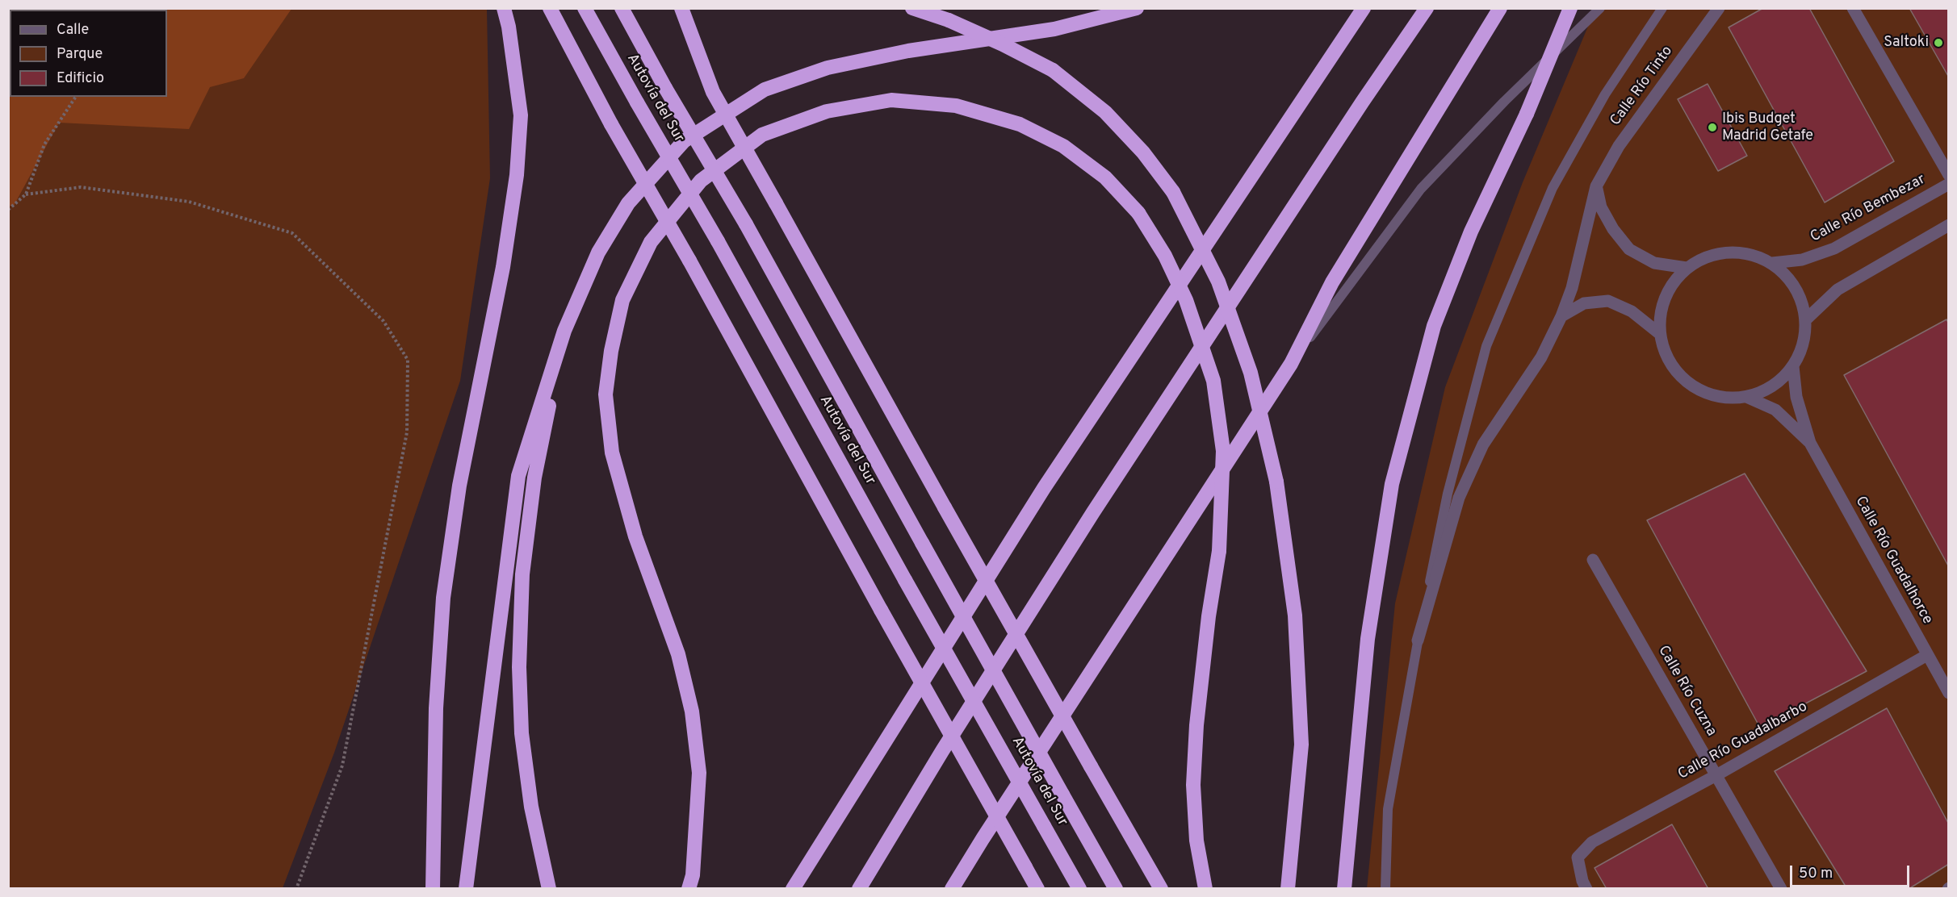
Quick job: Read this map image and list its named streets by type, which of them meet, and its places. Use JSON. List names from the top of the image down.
{
  "streets": {
    "highway": ["Autovía del Sur"],
    "street": [
      "Calle Río Tinto",
      "Calle Río Bembezar",
      "Calle Río Guadalhorce",
      "Calle Río Cuzna",
      "Calle Río Guadalbarbo"
    ]
  },
  "crossings": [
    ["Calle Río Bembezar", "Calle Río Guadalhorce"],
    ["Calle Río Guadalhorce", "Calle Río Guadalbarbo"],
    ["Calle Río Cuzna", "Calle Río Guadalbarbo"]
  ],
  "places": ["Saltoki", "Ibis Budget Madrid Getafe"],
  "legend": ["Calle", "Parque", "Edificio"],
  "scale_bar": "50 m"
}
